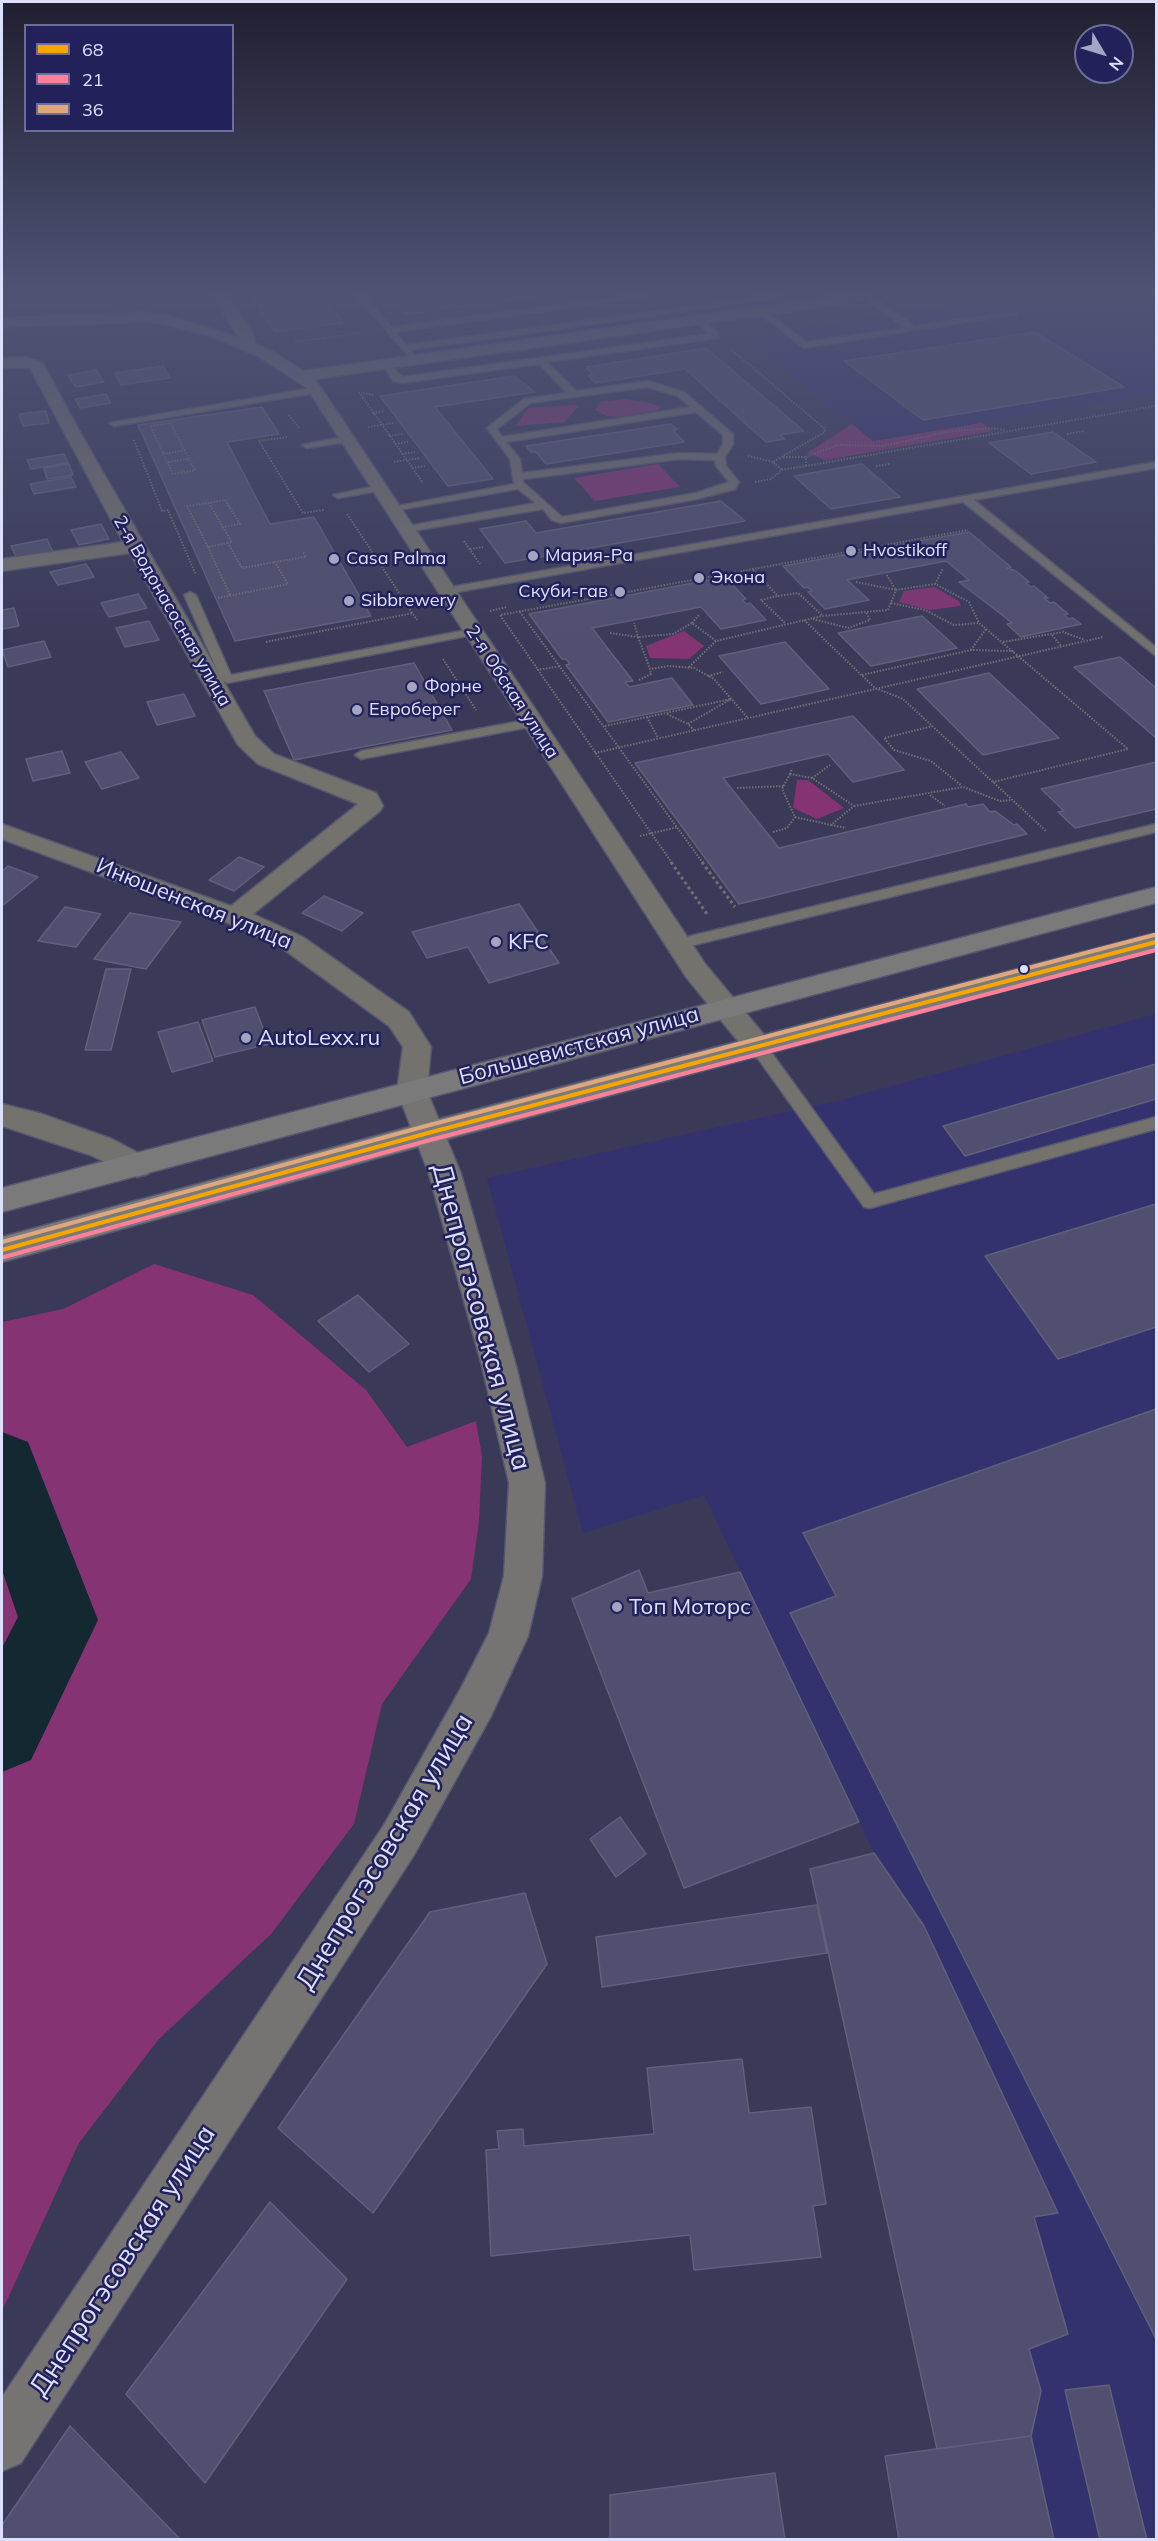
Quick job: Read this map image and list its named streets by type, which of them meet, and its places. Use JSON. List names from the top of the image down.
{
  "streets": {
    "highway": ["Большевистская улица"],
    "street": [
      "2-я Водонасосная улица",
      "2-я Обская улица",
      "Инюшенская улица",
      "Днепрогэсовская улица"
    ]
  },
  "crossings": [
    ["2-я Водонасосная улица", "Инюшенская улица"],
    ["2-я Обская улица", "Большевистская улица"],
    ["Инюшенская улица", "Большевистская улица"],
    ["Инюшенская улица", "Днепрогэсовская улица"],
    ["Большевистская улица", "Днепрогэсовская улица"]
  ],
  "places": [
    "Hvostikoff",
    "Мария-Ра",
    "Casa Palma",
    "Экона",
    "Скуби-гав",
    "Sibbrewery",
    "Форне",
    "Евроберег",
    "KFC",
    "AutoLexx.ru",
    "Топ Моторс"
  ],
  "lines": ["transit line 36", "transit line 68", "transit line 21"],
  "legend": ["68", "21", "36"],
  "north": "bottom right"
}
